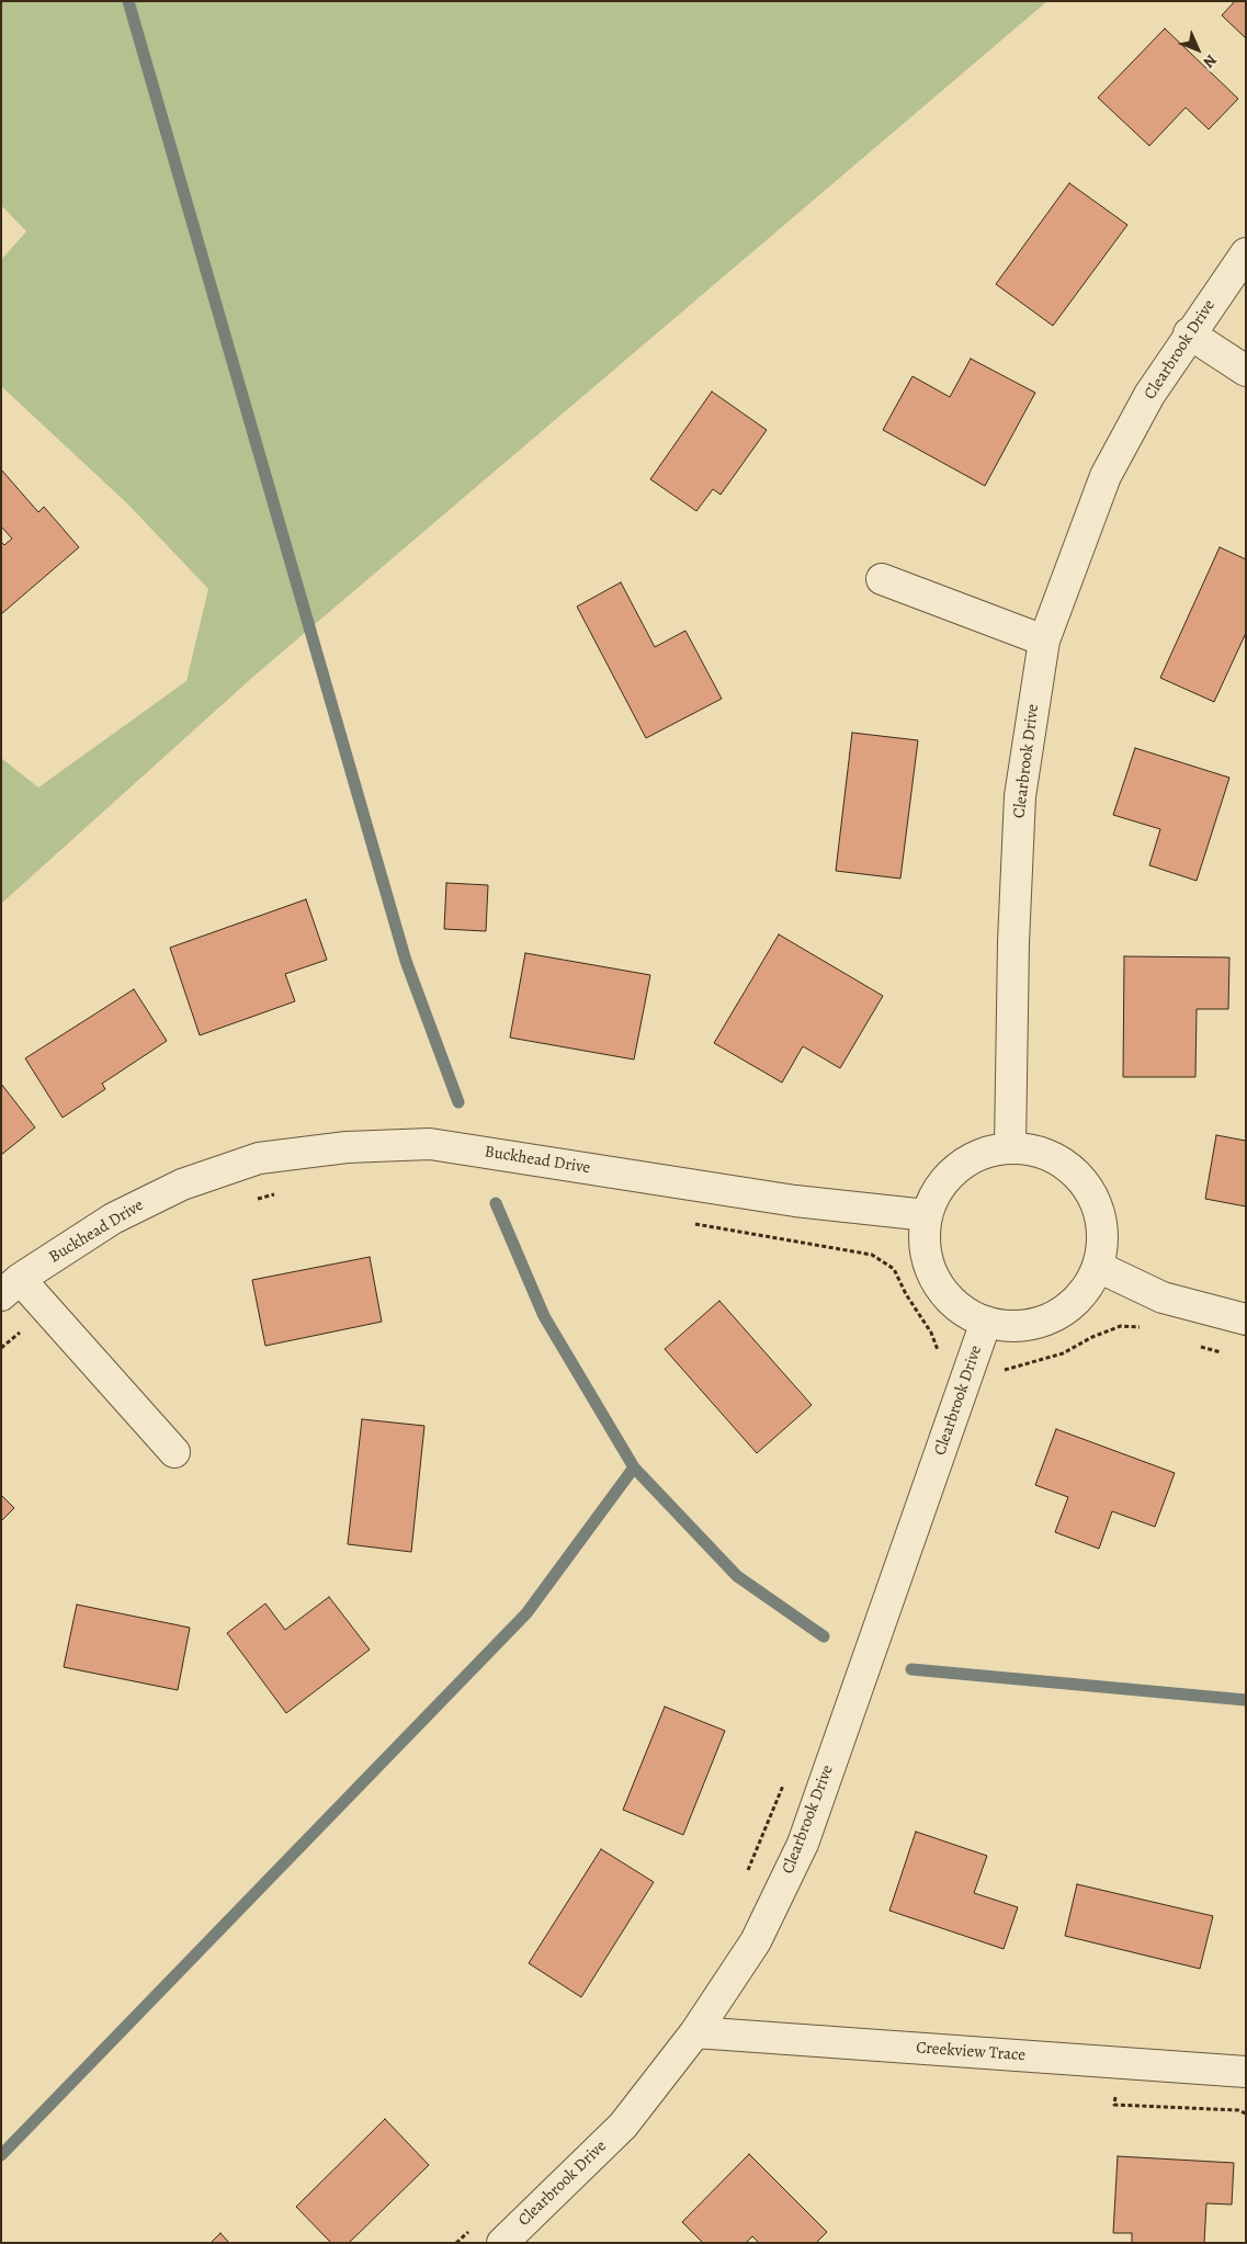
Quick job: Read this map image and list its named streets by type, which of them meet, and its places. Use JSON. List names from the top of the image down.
{
  "streets": {
    "street": ["Clearbrook Drive", "Buckhead Drive", "Creekview Trace"]
  },
  "crossings": [
    ["Clearbrook Drive", "Buckhead Drive"],
    ["Clearbrook Drive", "Creekview Trace"]
  ],
  "north": "bottom right"
}
